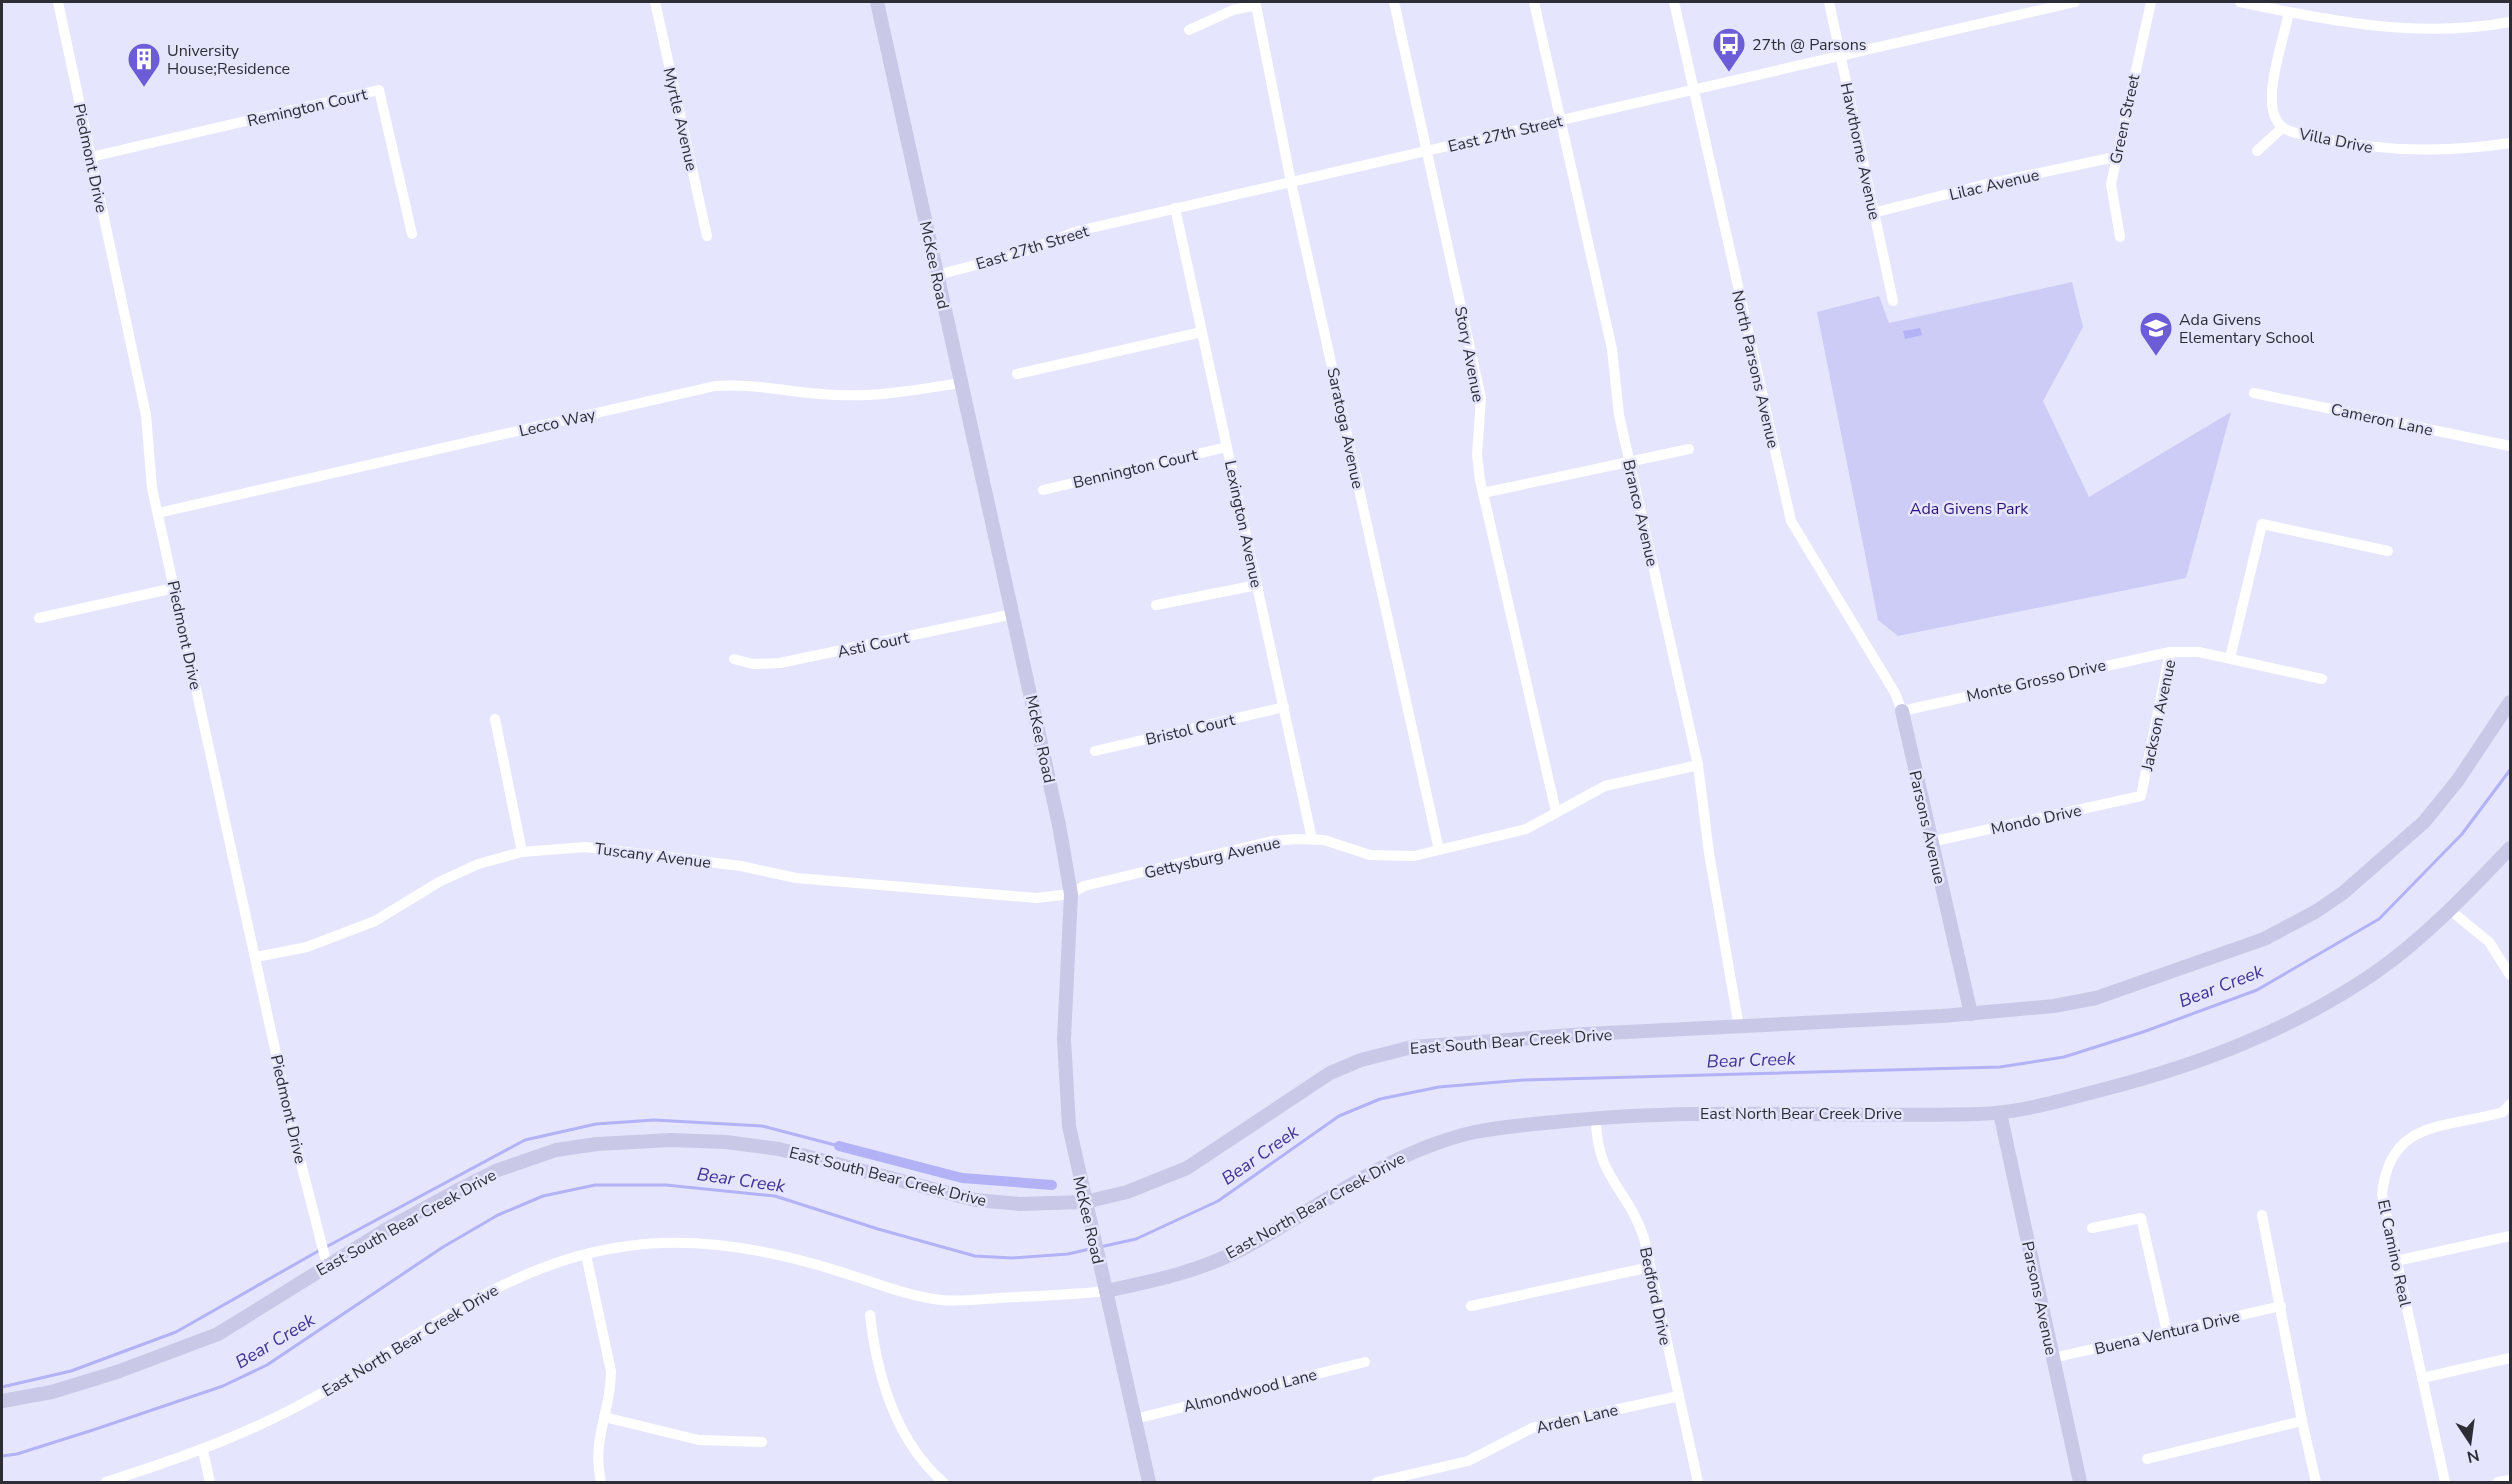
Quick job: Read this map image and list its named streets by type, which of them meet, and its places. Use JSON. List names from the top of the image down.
{
  "streets": {
    "street": [
      "Remington Court",
      "Myrtle Avenue",
      "Green Street",
      "East 27th Street",
      "Villa Drive",
      "Hawthorne Avenue",
      "Piedmont Drive",
      "Lilac Avenue",
      "McKee Road",
      "Story Avenue",
      "North Parsons Avenue",
      "Cameron Lane",
      "Lecco Way",
      "Saratoga Avenue",
      "Bennington Court",
      "Branco Avenue",
      "Lexington Avenue",
      "Asti Court",
      "Monte Grosso Drive",
      "Jackson Avenue",
      "Bristol Court",
      "Mondo Drive",
      "Parsons Avenue",
      "Tuscany Avenue",
      "Gettysburg Avenue",
      "East South Bear Creek Drive",
      "East North Bear Creek Drive",
      "El Camino Real",
      "Bedford Drive",
      "Buena Ventura Drive",
      "Almondwood Lane",
      "Arden Lane"
    ]
  },
  "crossings": [
    ["Remington Court", "Piedmont Drive"],
    ["Green Street", "Lilac Avenue"],
    ["East 27th Street", "Hawthorne Avenue"],
    ["East 27th Street", "McKee Road"],
    ["East 27th Street", "Story Avenue"],
    ["East 27th Street", "North Parsons Avenue"],
    ["East 27th Street", "Saratoga Avenue"],
    ["East 27th Street", "Branco Avenue"],
    ["East 27th Street", "Lexington Avenue"],
    ["Hawthorne Avenue", "Lilac Avenue"],
    ["Piedmont Drive", "Lecco Way"],
    ["Piedmont Drive", "Tuscany Avenue"],
    ["Piedmont Drive", "East South Bear Creek Drive"],
    ["McKee Road", "Lecco Way"],
    ["McKee Road", "Asti Court"],
    ["McKee Road", "Tuscany Avenue"],
    ["McKee Road", "Gettysburg Avenue"],
    ["McKee Road", "East South Bear Creek Drive"],
    ["McKee Road", "East North Bear Creek Drive"],
    ["McKee Road", "Almondwood Lane"],
    ["Story Avenue", "Gettysburg Avenue"],
    ["North Parsons Avenue", "Monte Grosso Drive"],
    ["North Parsons Avenue", "Parsons Avenue"],
    ["Saratoga Avenue", "Gettysburg Avenue"],
    ["Bennington Court", "Lexington Avenue"],
    ["Branco Avenue", "Gettysburg Avenue"],
    ["Branco Avenue", "East South Bear Creek Drive"],
    ["Lexington Avenue", "Bristol Court"],
    ["Lexington Avenue", "Gettysburg Avenue"],
    ["Monte Grosso Drive", "Jackson Avenue"],
    ["Monte Grosso Drive", "Parsons Avenue"],
    ["Jackson Avenue", "Mondo Drive"],
    ["Mondo Drive", "Parsons Avenue"],
    ["Parsons Avenue", "East South Bear Creek Drive"],
    ["Parsons Avenue", "East North Bear Creek Drive"],
    ["Parsons Avenue", "Buena Ventura Drive"],
    ["Tuscany Avenue", "Gettysburg Avenue"],
    ["East North Bear Creek Drive", "Bedford Drive"],
    ["Bedford Drive", "Arden Lane"]
  ],
  "water": ["Bear Creek"],
  "parks": ["Ada Givens Park"],
  "places": {
    "bus stop": ["27th @ Parsons"],
    "building": ["University House;Residence"],
    "school or university": ["Ada Givens Elementary School"]
  },
  "north": "bottom"
}
